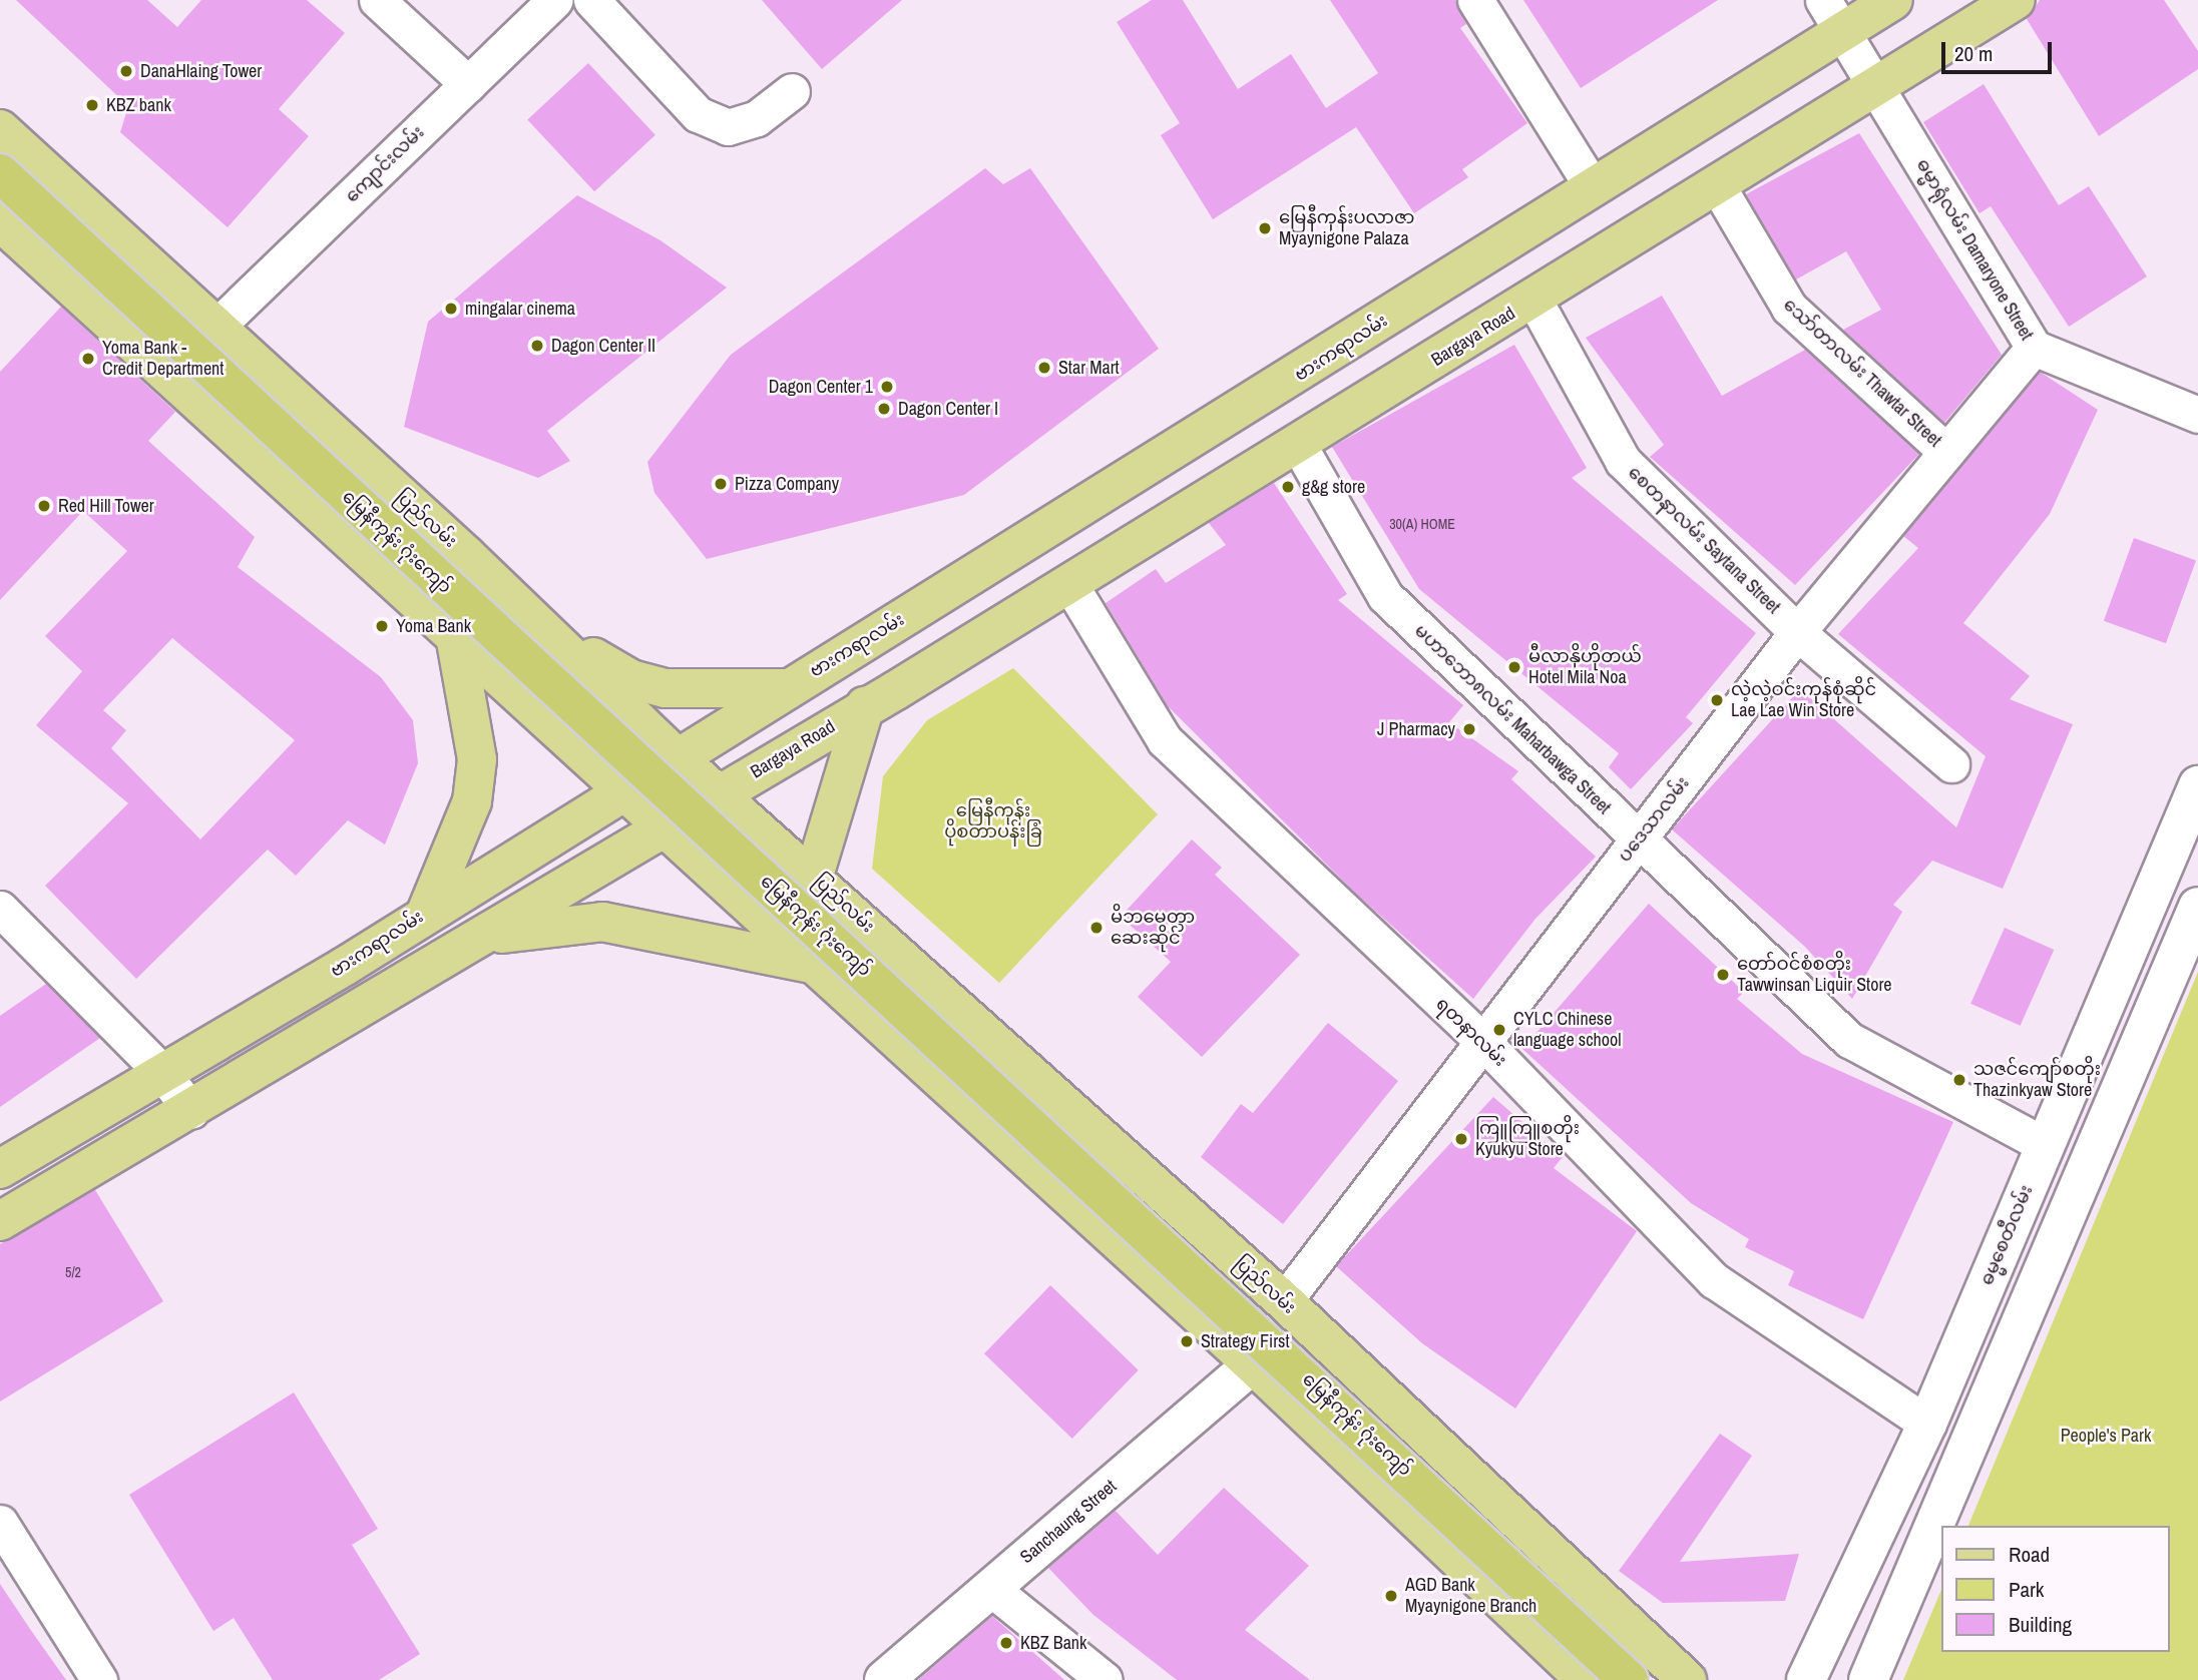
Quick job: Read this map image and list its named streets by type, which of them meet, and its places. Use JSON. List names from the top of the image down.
{
  "streets": {
    "highway": ["မြေနီကုန်း ဂုံးကျော်"],
    "main road": [
      "Bargaya Road",
      "ဗားကရာလမ်း",
      "ပြည်လမ်း",
      "ဓမ္မစေတီလမ်း",
      "Sanchaung Street"
    ],
    "street": [
      "ကျောင်းလမ်း",
      "ဓမ္မာရုံလမ်း Damaryone Street",
      "သော်တာလမ်း Thawtar Street",
      "စေတနာလမ်း Saytana Street",
      "မဟာဘော၈လမ်း Maharbawga Street",
      "ပဒေသာလမ်း",
      "ရတနာလမ်း"
    ]
  },
  "crossings": [
    ["ကျောင်းလမ်း", "ပြည်လမ်း"],
    ["ဓမ္မာရုံလမ်း Damaryone Street", "Bargaya Road"],
    ["ဓမ္မာရုံလမ်း Damaryone Street", "ဗားကရာလမ်း"],
    ["ဓမ္မာရုံလမ်း Damaryone Street", "ပဒေသာလမ်း"],
    ["Bargaya Road", "သော်တာလမ်း Thawtar Street"],
    ["Bargaya Road", "ပြည်လမ်း"],
    ["Bargaya Road", "စေတနာလမ်း Saytana Street"],
    ["Bargaya Road", "မဟာဘော၈လမ်း Maharbawga Street"],
    ["Bargaya Road", "ရတနာလမ်း"],
    ["ဗားကရာလမ်း", "ပြည်လမ်း"],
    ["သော်တာလမ်း Thawtar Street", "ပဒေသာလမ်း"],
    ["ပြည်လမ်း", "ပဒေသာလမ်း"],
    ["စေတနာလမ်း Saytana Street", "ပဒေသာလမ်း"],
    ["မဟာဘော၈လမ်း Maharbawga Street", "ပဒေသာလမ်း"],
    ["မဟာဘော၈လမ်း Maharbawga Street", "ဓမ္မစေတီလမ်း"],
    ["ပဒေသာလမ်း", "ရတနာလမ်း"],
    ["ရတနာလမ်း", "ဓမ္မစေတီလမ်း"]
  ],
  "parks": ["မြေနီကုန်း ပိုစတာပန်းခြံ", "People's Park"],
  "places": [
    "DanaHlaing Tower",
    "KBZ bank",
    "မြေနီကုန်းပလာဇာ Myaynigone Palaza",
    "mingalar cinema",
    "Dagon Center II",
    "Yoma Bank - Credit Department",
    "Star Mart",
    "Dagon Center 1",
    "Dagon Center I",
    "Pizza Company",
    "g&g store",
    "Red Hill Tower",
    "Yoma Bank",
    "မီလာနိုဟိုတယ် Hotel Mila Noa",
    "လဲ့လဲ့ဝင်းကုန်စုံဆိုင် Lae Lae Win Store",
    "J Pharmacy",
    "မိဘမေတ္တာ ဆေးဆိုင်",
    "တော်ဝင်စံစတိုး Tawwinsan Liquir Store",
    "CYLC Chinese language school",
    "သဇင်ကျော်စတိုး Thazinkyaw Store",
    "ကြူကြူစတိုး Kyukyu Store",
    "Strategy First",
    "AGD Bank Myaynigone Branch",
    "KBZ Bank"
  ],
  "house_numbers": ["30(A) HOME", "5/2"],
  "legend": ["Road", "Park", "Building"],
  "scale_bar": "20 m"
}
